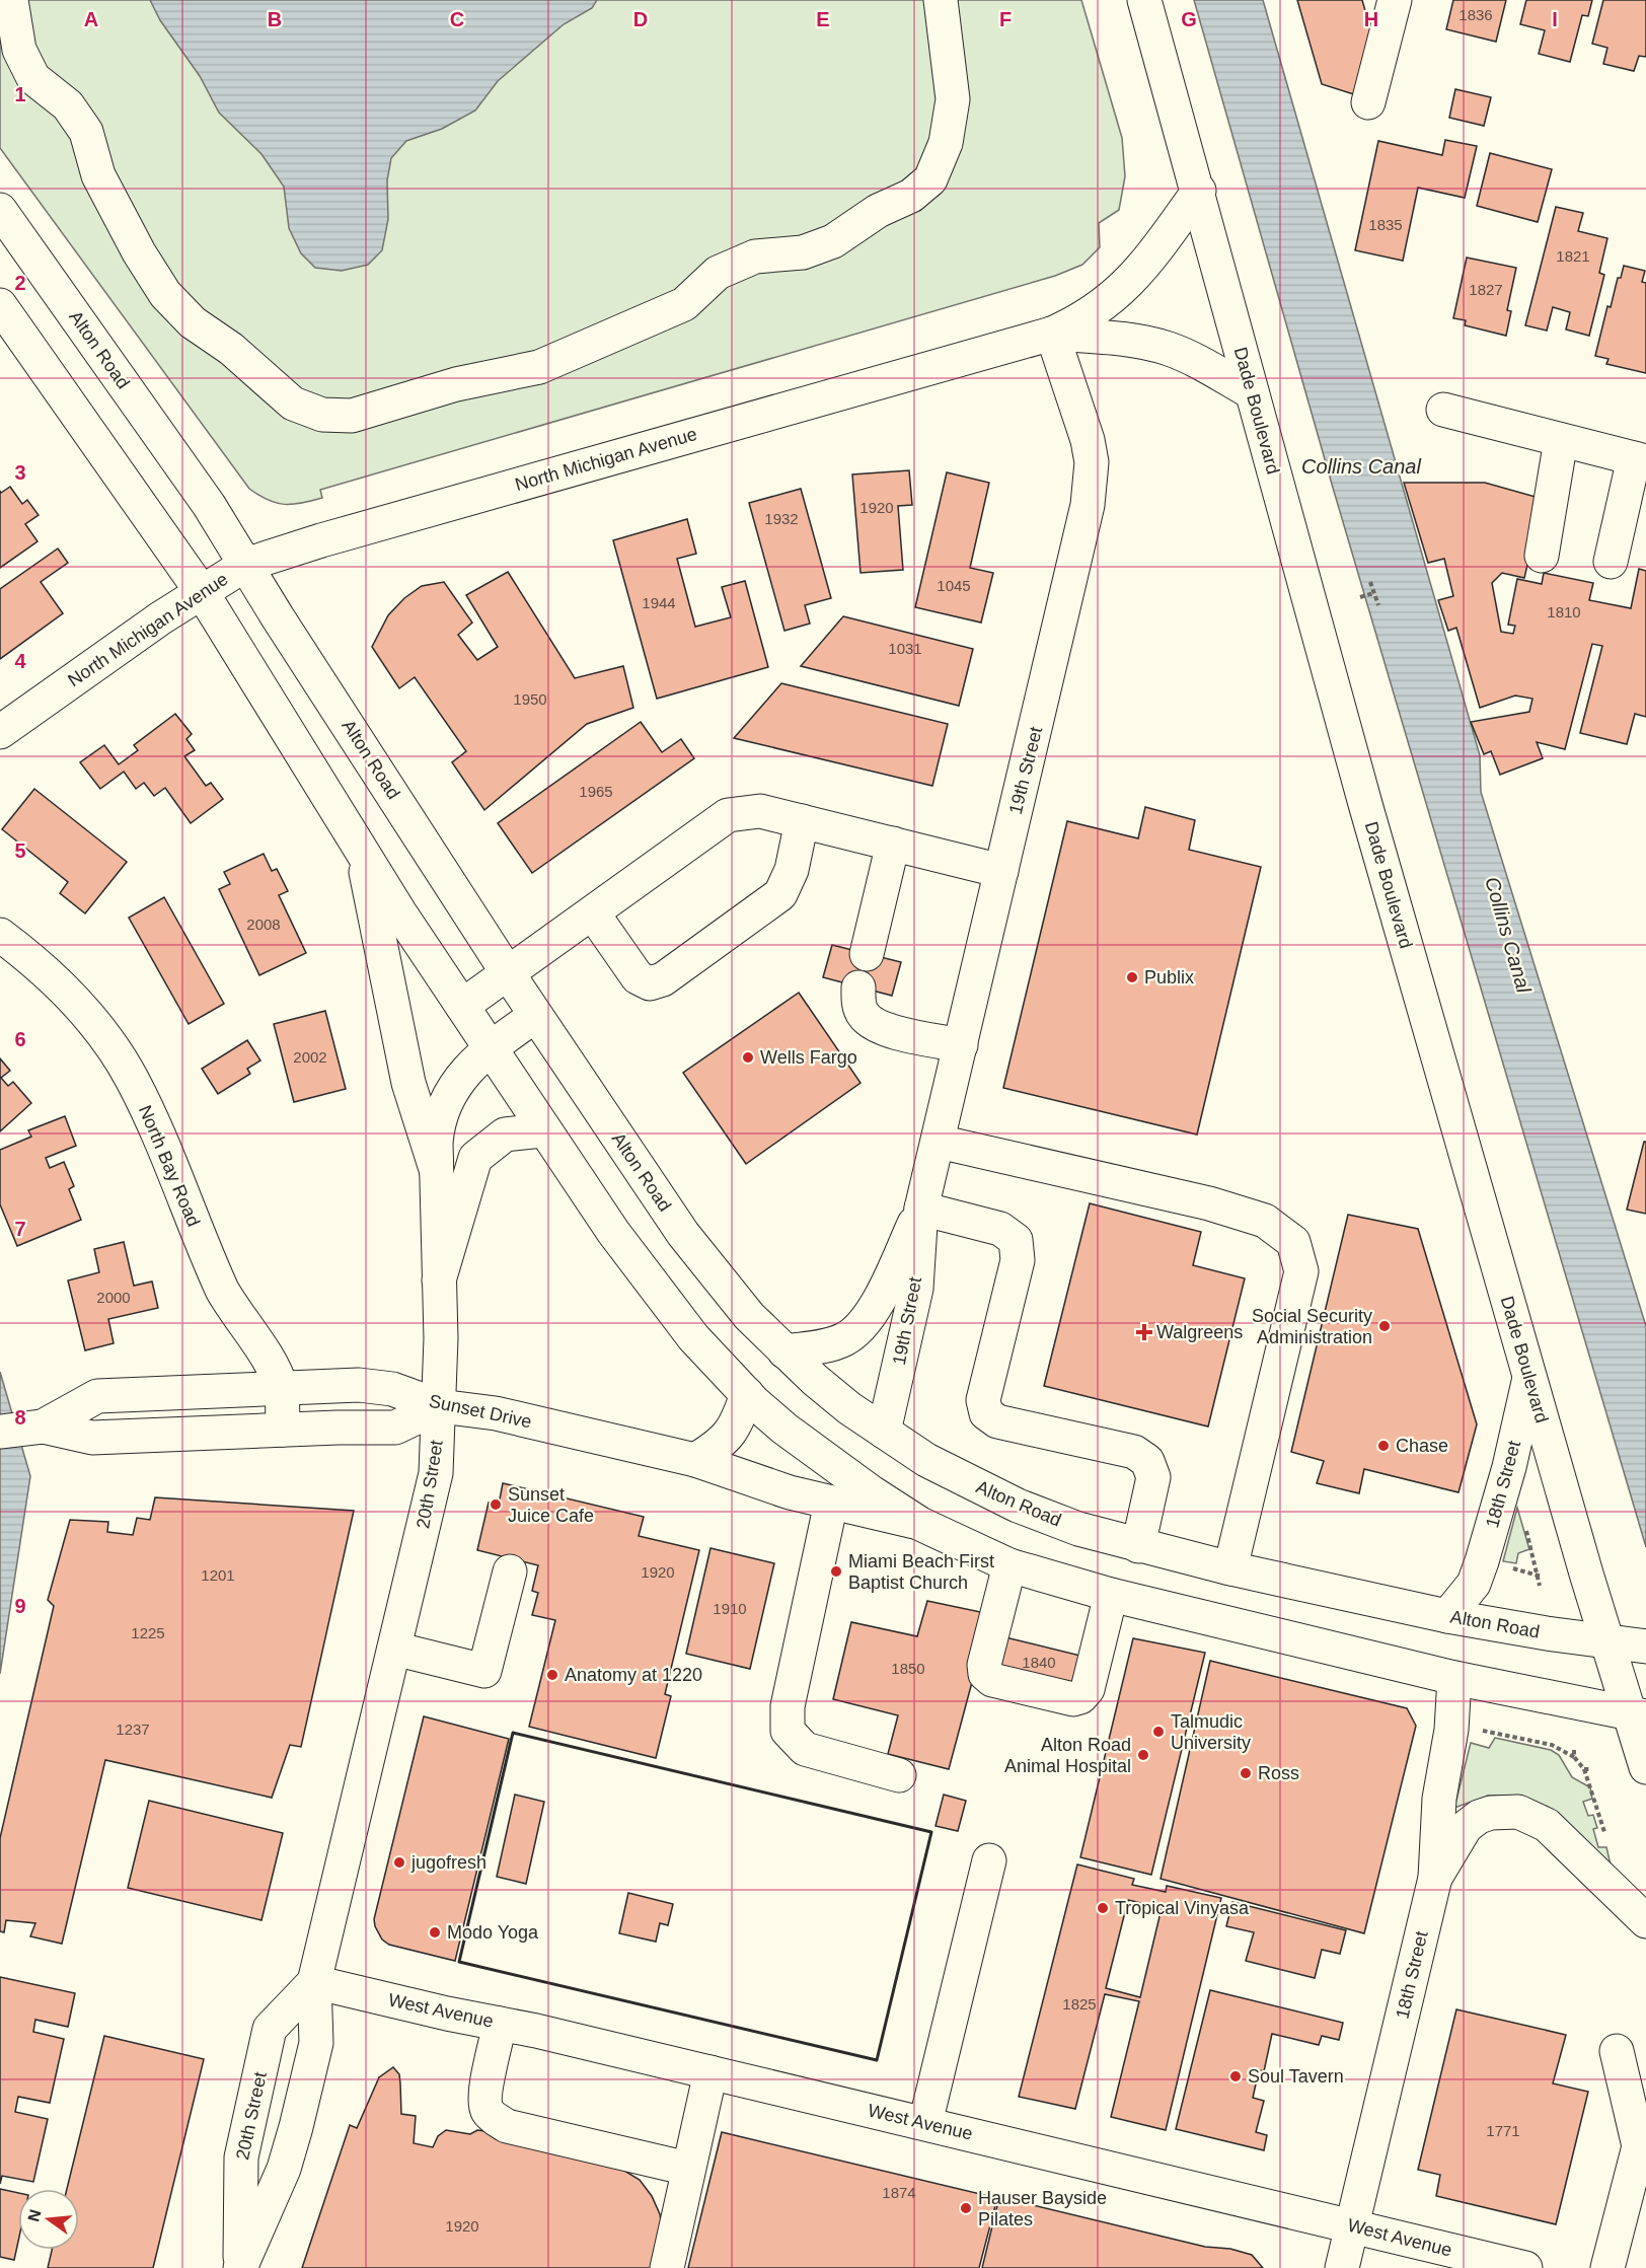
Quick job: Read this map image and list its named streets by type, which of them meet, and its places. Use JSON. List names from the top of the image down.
{
  "streets": {
    "main road": [
      "Alton Road",
      "Dade Boulevard",
      "North Michigan Avenue",
      "19th Street",
      "North Bay Road",
      "Sunset Drive",
      "20th Street",
      "18th Street",
      "West Avenue"
    ]
  },
  "crossings": [
    ["Alton Road", "Dade Boulevard"],
    ["Alton Road", "North Michigan Avenue"],
    ["Alton Road", "19th Street"],
    ["Alton Road", "20th Street"],
    ["Alton Road", "18th Street"],
    ["Dade Boulevard", "North Michigan Avenue"],
    ["Dade Boulevard", "18th Street"],
    ["North Michigan Avenue", "19th Street"],
    ["North Bay Road", "Sunset Drive"],
    ["Sunset Drive", "20th Street"],
    ["20th Street", "West Avenue"],
    ["18th Street", "West Avenue"]
  ],
  "water": ["Collins Canal"],
  "places": {
    "other": [
      "Publix",
      "Wells Fargo",
      "Social Security Administration",
      "Chase",
      "Sunset Juice Cafe",
      "Miami Beach First Baptist Church",
      "Anatomy at 1220",
      "Talmudic University",
      "Alton Road Animal Hospital",
      "Ross",
      "jugofresh",
      "Tropical Vinyasa",
      "Modo Yoga",
      "Soul Tavern",
      "Hauser Bayside Pilates"
    ],
    "health": ["Walgreens"]
  },
  "house_numbers": [
    "1836",
    "1835",
    "1821",
    "1827",
    "1920",
    "1932",
    "1045",
    "1944",
    "1810",
    "1031",
    "1950",
    "1965",
    "2008",
    "2002",
    "2000",
    "1920",
    "1201",
    "1910",
    "1225",
    "1840",
    "1850",
    "1237",
    "1825",
    "1771",
    "1874",
    "1920"
  ],
  "north": "left",
  "grid": {
    "columns": [
      "A",
      "B",
      "C",
      "D",
      "E",
      "F",
      "G",
      "H",
      "I"
    ],
    "rows": [
      "1",
      "2",
      "3",
      "4",
      "5",
      "6",
      "7",
      "8",
      "9"
    ]
  }
}
